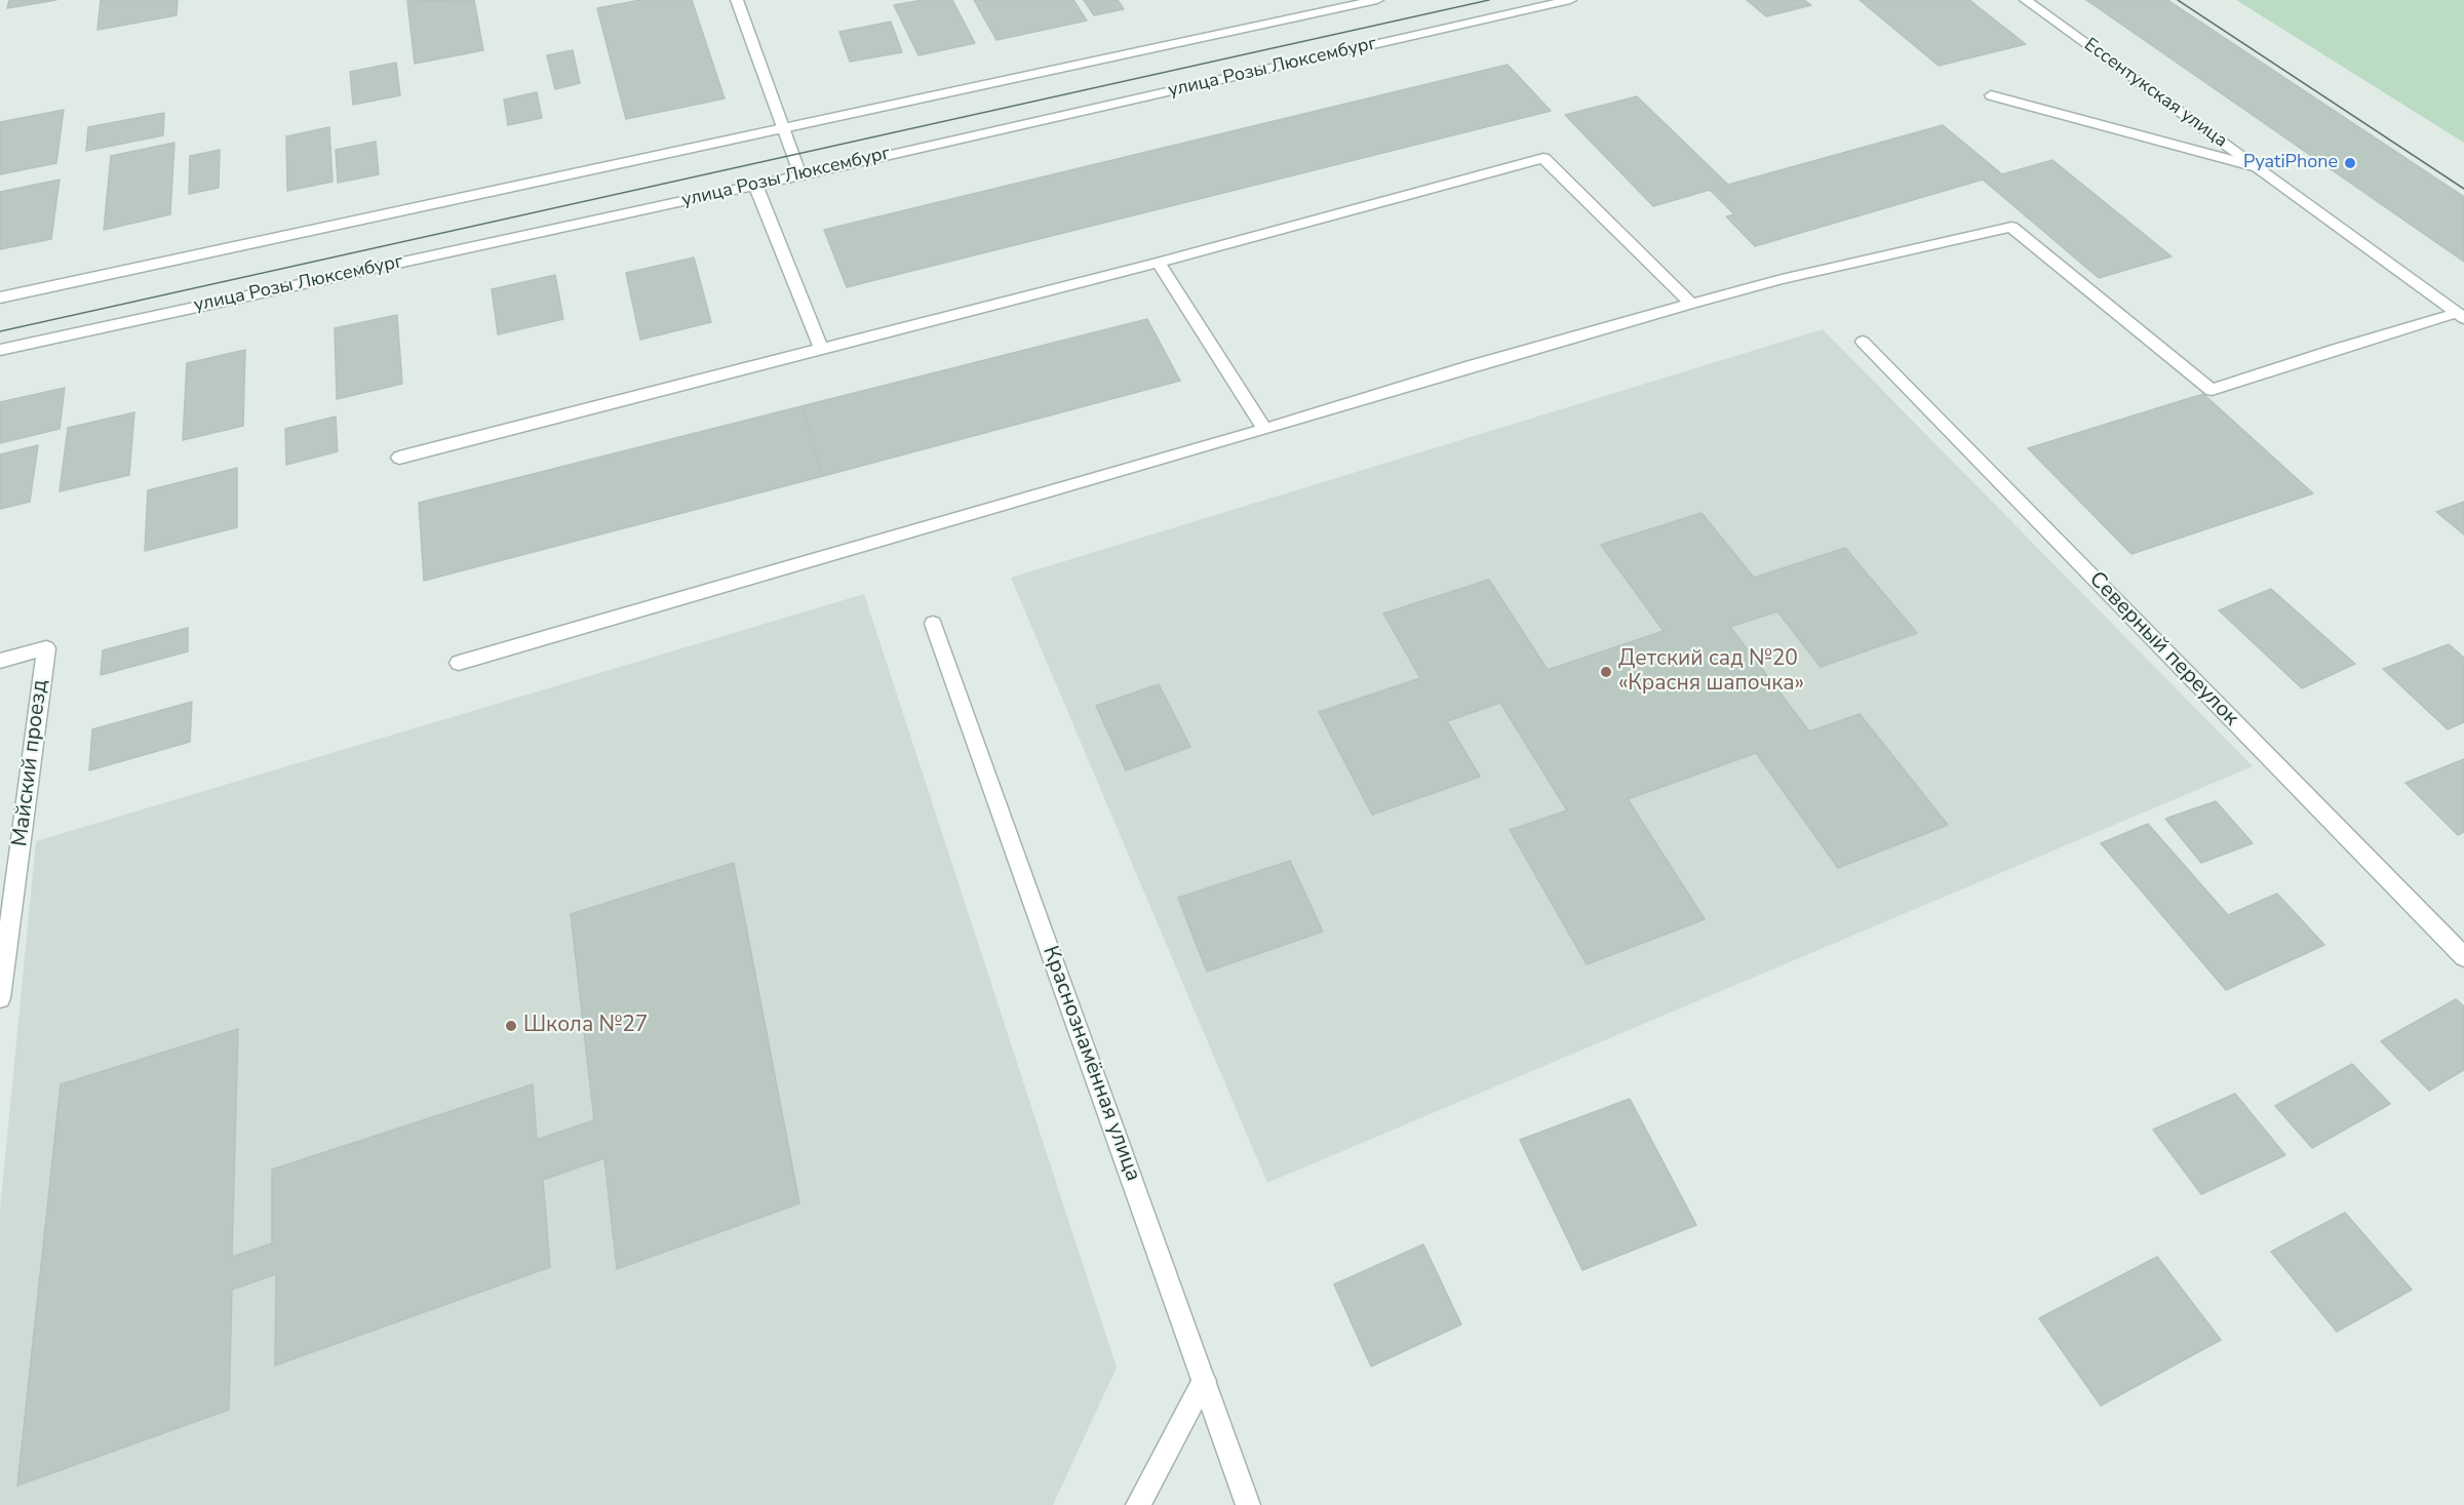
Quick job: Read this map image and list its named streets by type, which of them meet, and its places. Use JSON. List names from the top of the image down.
{
  "streets": {
    "street": [
      "улица Розы Люксембург",
      "Ессентукская улица",
      "Северный переулок",
      "Майский проезд",
      "Краснознамённая улица"
    ]
  },
  "places": ["PyatiPhone", "Детский сад №20 «Красня шапочка»", "Школа №27"]
}
